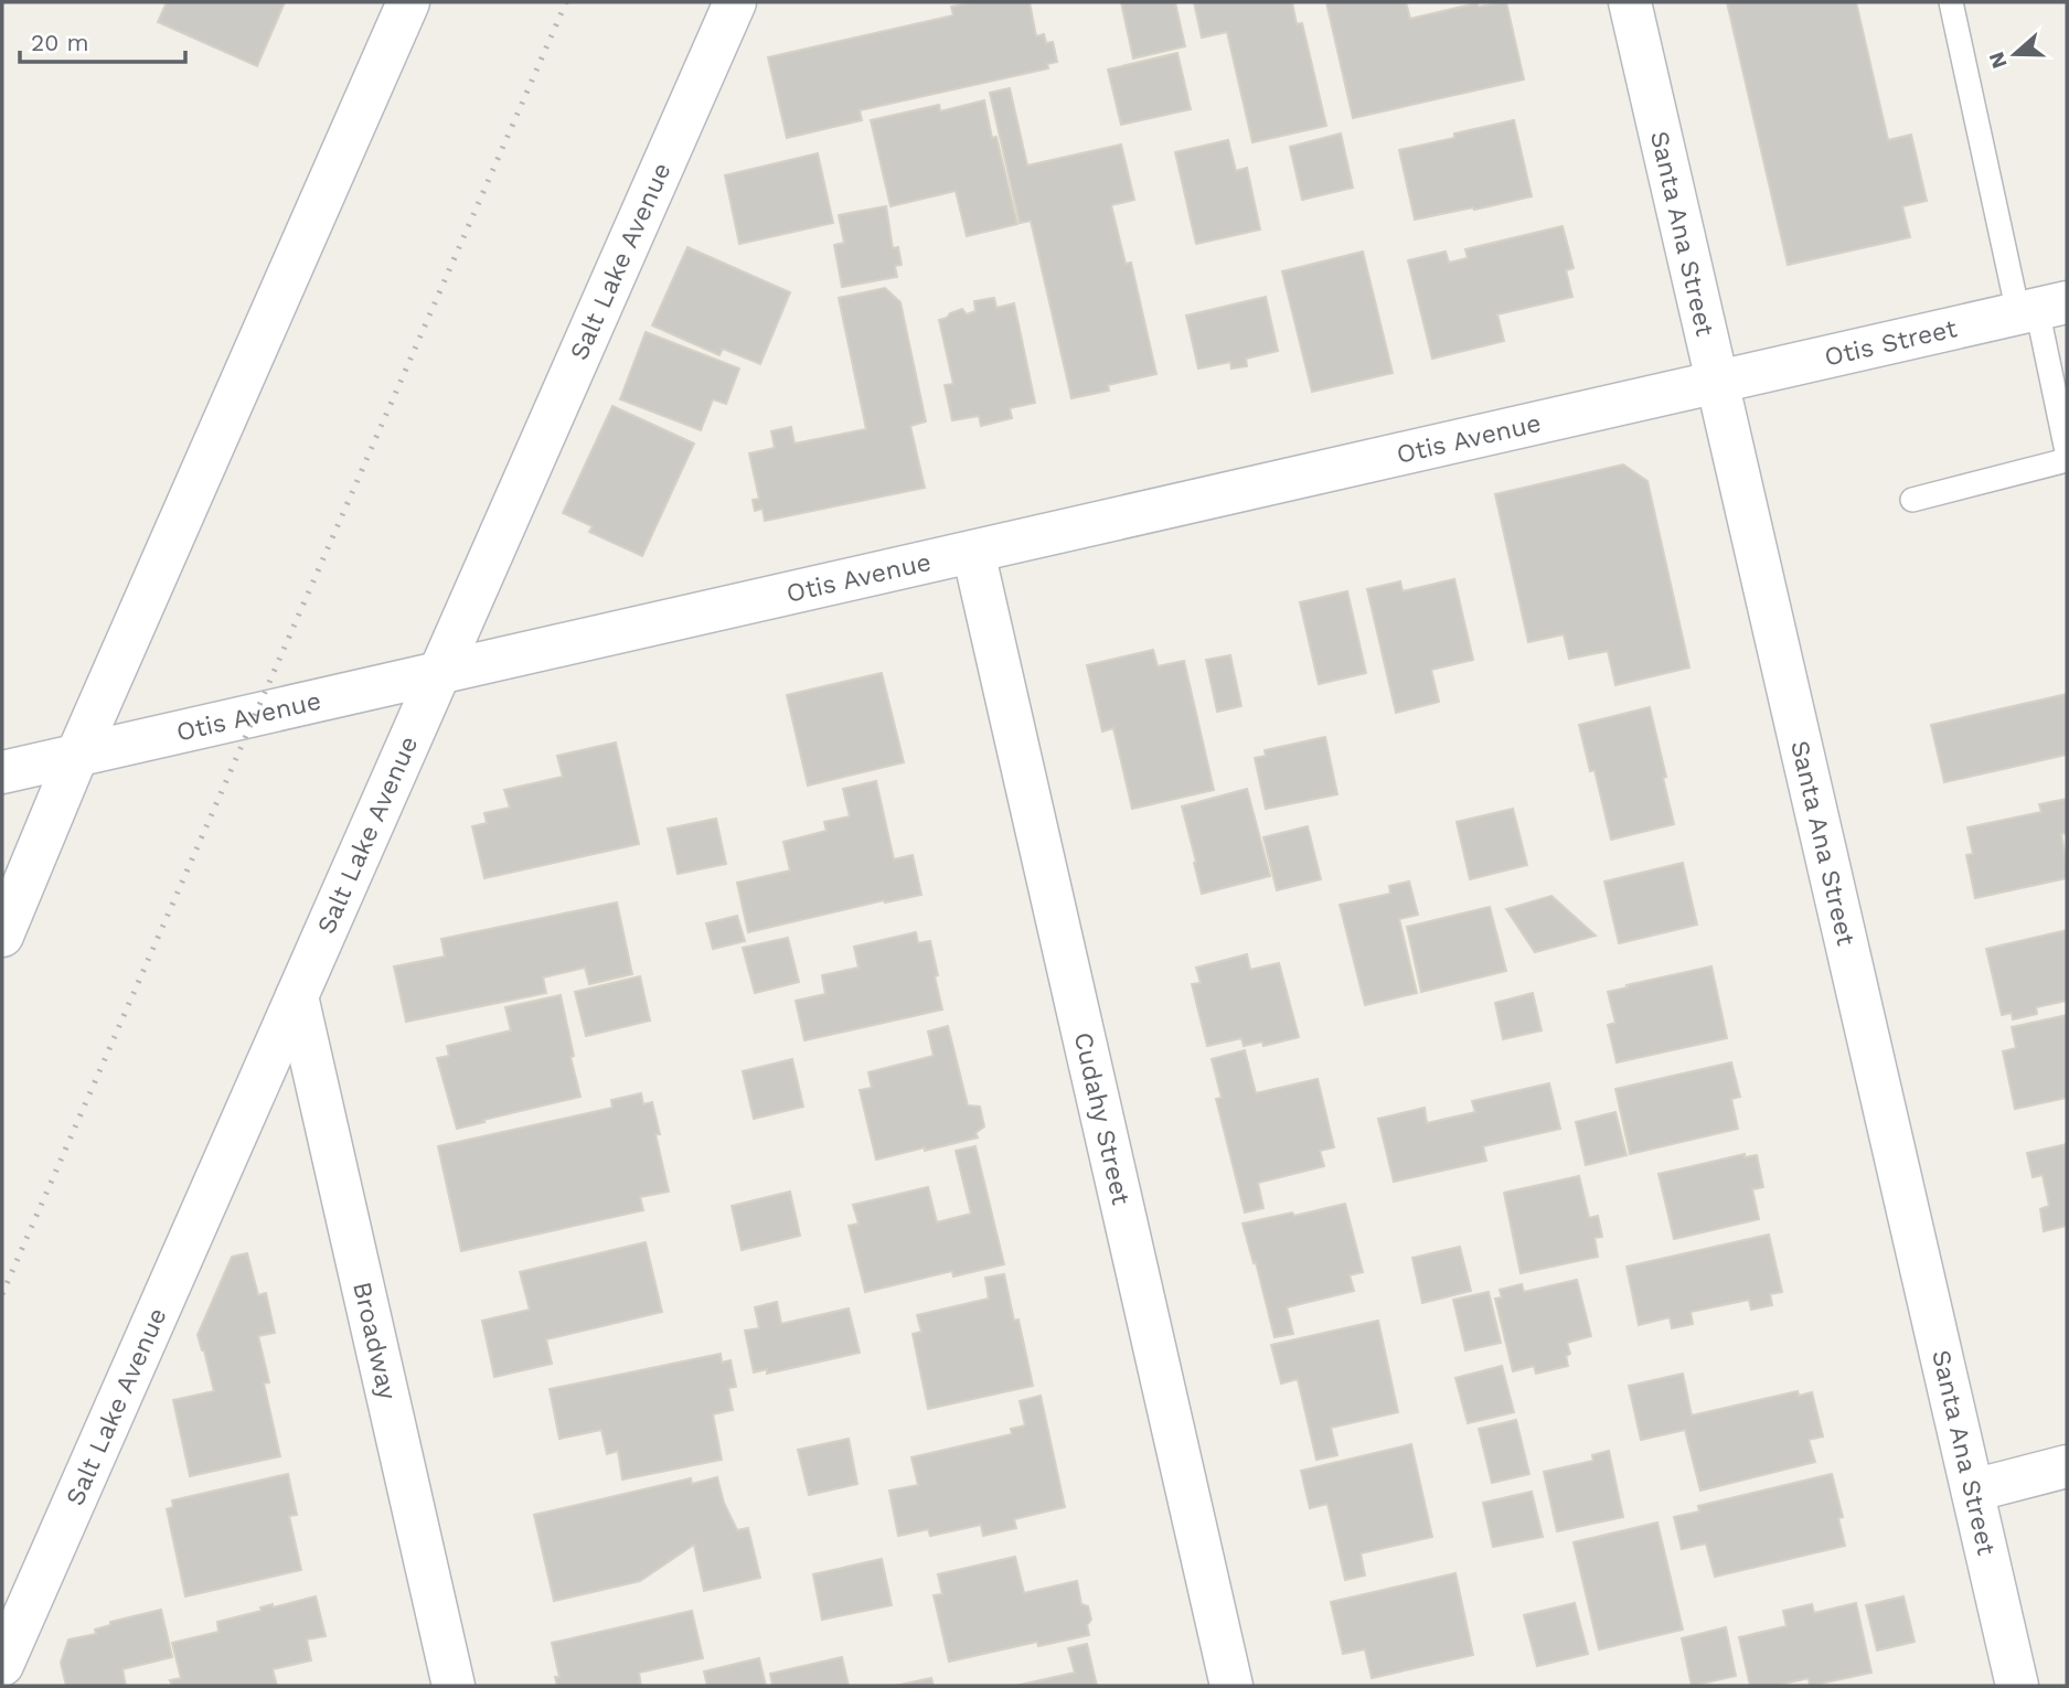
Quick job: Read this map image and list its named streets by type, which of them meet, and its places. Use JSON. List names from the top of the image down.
{
  "streets": {
    "street": [
      "Santa Ana Street",
      "Salt Lake Avenue",
      "Otis Street",
      "Otis Avenue",
      "Cudahy Street",
      "Broadway"
    ]
  },
  "crossings": [
    ["Santa Ana Street", "Otis Street"],
    ["Santa Ana Street", "Otis Avenue"],
    ["Salt Lake Avenue", "Otis Avenue"],
    ["Salt Lake Avenue", "Broadway"],
    ["Otis Street", "Otis Avenue"],
    ["Otis Avenue", "Cudahy Street"]
  ],
  "scale_bar": "20 m",
  "north": "left"
}
